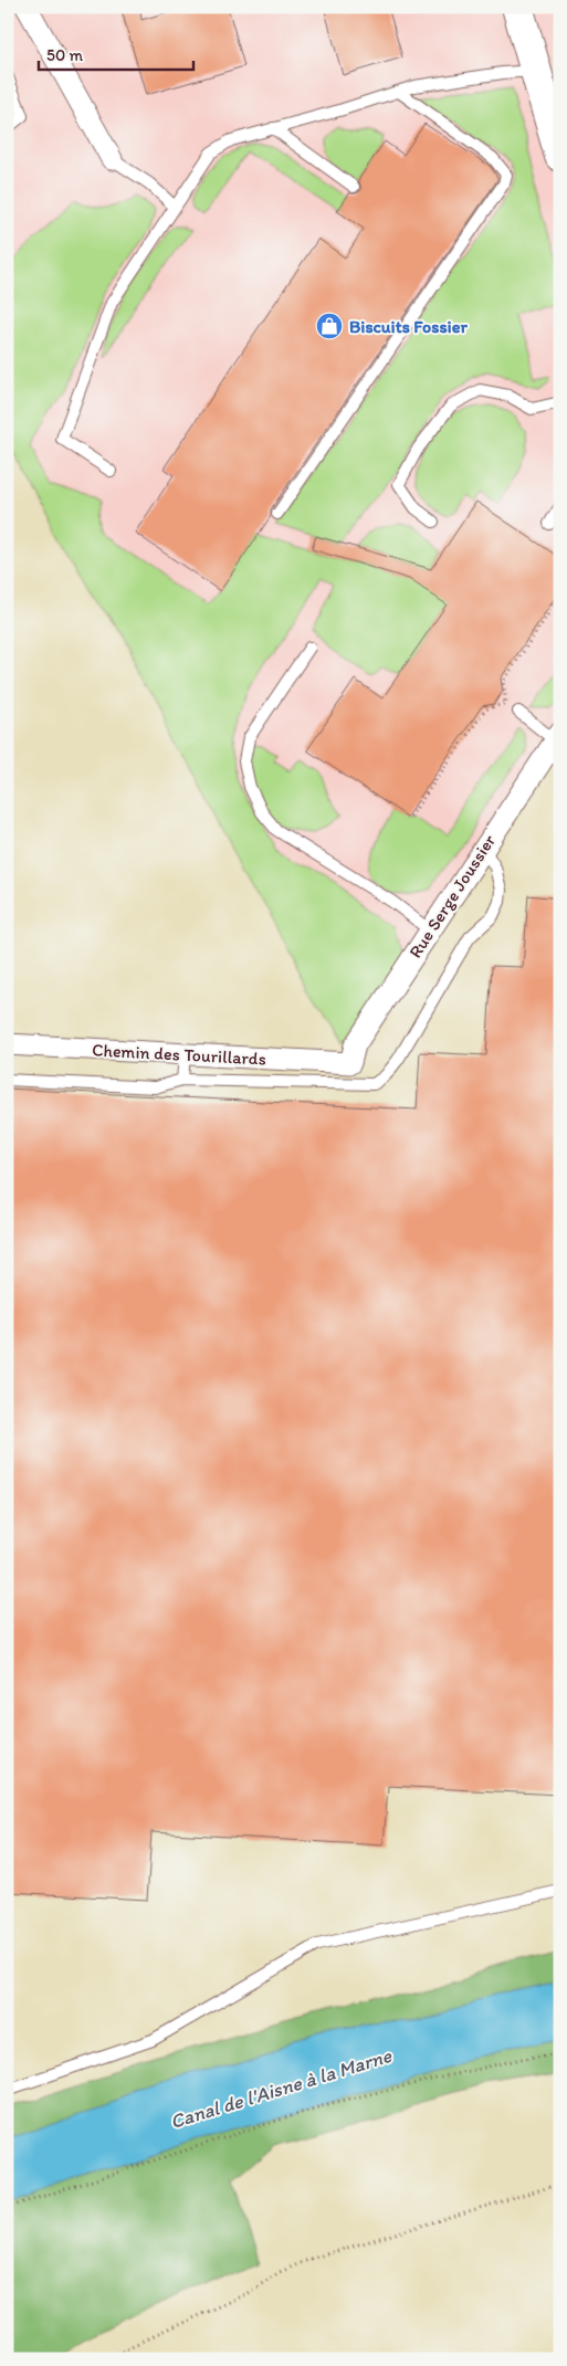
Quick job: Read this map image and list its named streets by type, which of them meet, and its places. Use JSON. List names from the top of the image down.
{
  "streets": {
    "street": ["Rue Serge Joussier", "Chemin des Tourillards"]
  },
  "crossings": [
    ["Rue Serge Joussier", "Chemin des Tourillards"]
  ],
  "water": ["Canal de l'Aisne à la Marne"],
  "places": {
    "shop": ["Biscuits Fossier"]
  },
  "scale_bar": "50 m"
}
